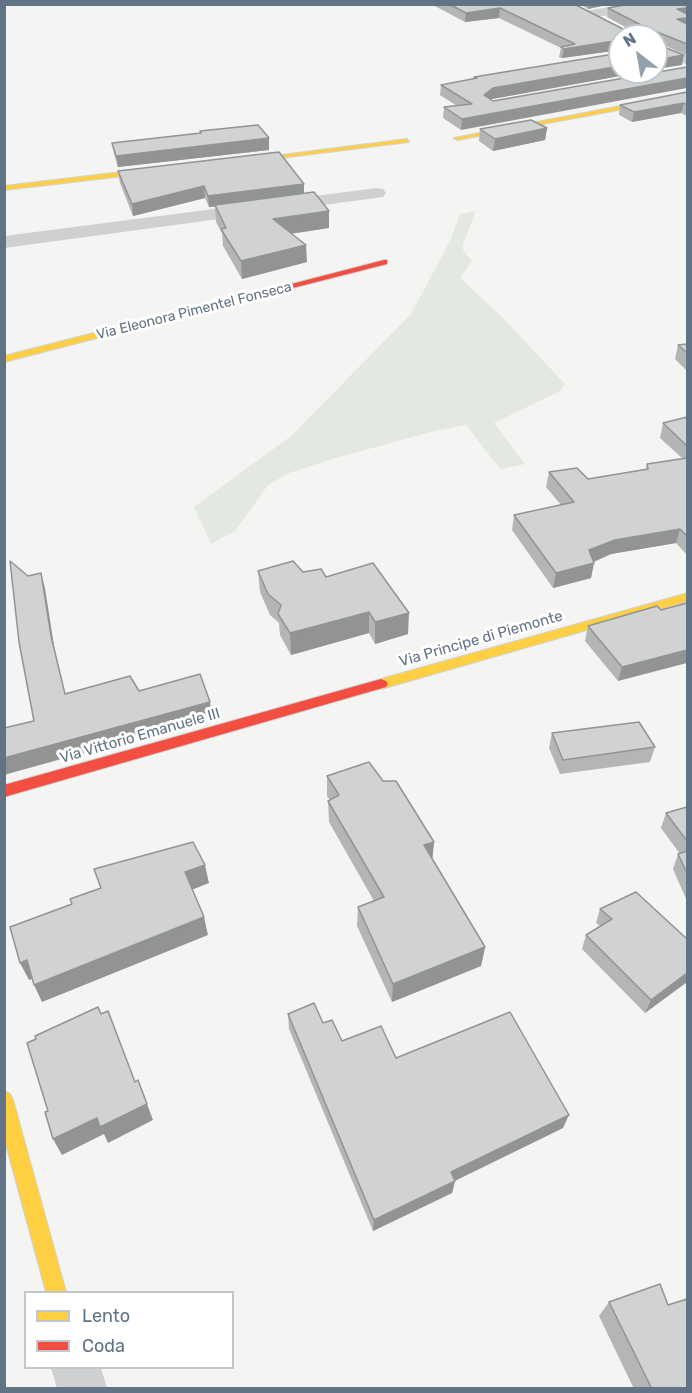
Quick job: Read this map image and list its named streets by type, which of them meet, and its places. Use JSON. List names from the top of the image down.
{
  "streets": {
    "street": ["Via Eleonora Pimentel Fonseca", "Via Principe di Piemonte", "Via Vittorio Emanuele III"]
  },
  "crossings": [
    ["Via Principe di Piemonte", "Via Vittorio Emanuele III"]
  ],
  "legend": ["Lento", "Coda"],
  "north": "top left"
}
